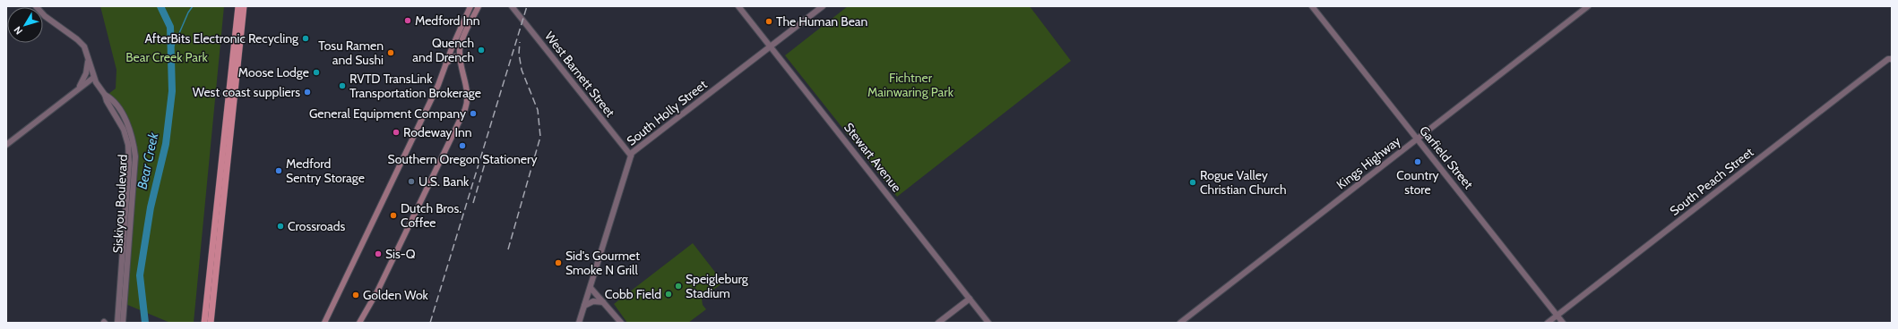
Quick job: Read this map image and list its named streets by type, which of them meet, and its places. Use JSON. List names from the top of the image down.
{
  "streets": {
    "street": [
      "West Barnett Street",
      "South Holly Street",
      "Stewart Avenue",
      "Garfield Street",
      "Kings Highway",
      "South Peach Street",
      "Siskiyou Boulevard"
    ]
  },
  "crossings": [
    ["West Barnett Street", "South Holly Street"],
    ["South Holly Street", "Stewart Avenue"],
    ["Garfield Street", "Kings Highway"],
    ["Garfield Street", "South Peach Street"]
  ],
  "water": ["Bear Creek"],
  "parks": ["Bear Creek Park", "Fichtner Mainwaring Park"],
  "places": [
    "Medford Inn",
    "The Human Bean",
    "AfterBits Electronic Recycling",
    "Quench and Drench",
    "Tosu Ramen and Sushi",
    "Moose Lodge",
    "RVTD TransLink Transportation Brokerage",
    "West coast suppliers",
    "General Equipment Company",
    "Rodeway Inn",
    "Southern Oregon Stationery",
    "Country store",
    "Medford Sentry Storage",
    "U.S. Bank",
    "Rogue Valley Christian Church",
    "Dutch Bros. Coffee",
    "Crossroads",
    "Sis-Q",
    "Sid's Gourmet Smoke N Grill",
    "Speigleburg Stadium",
    "Cobb Field",
    "Golden Wok"
  ],
  "north": "bottom left"
}
